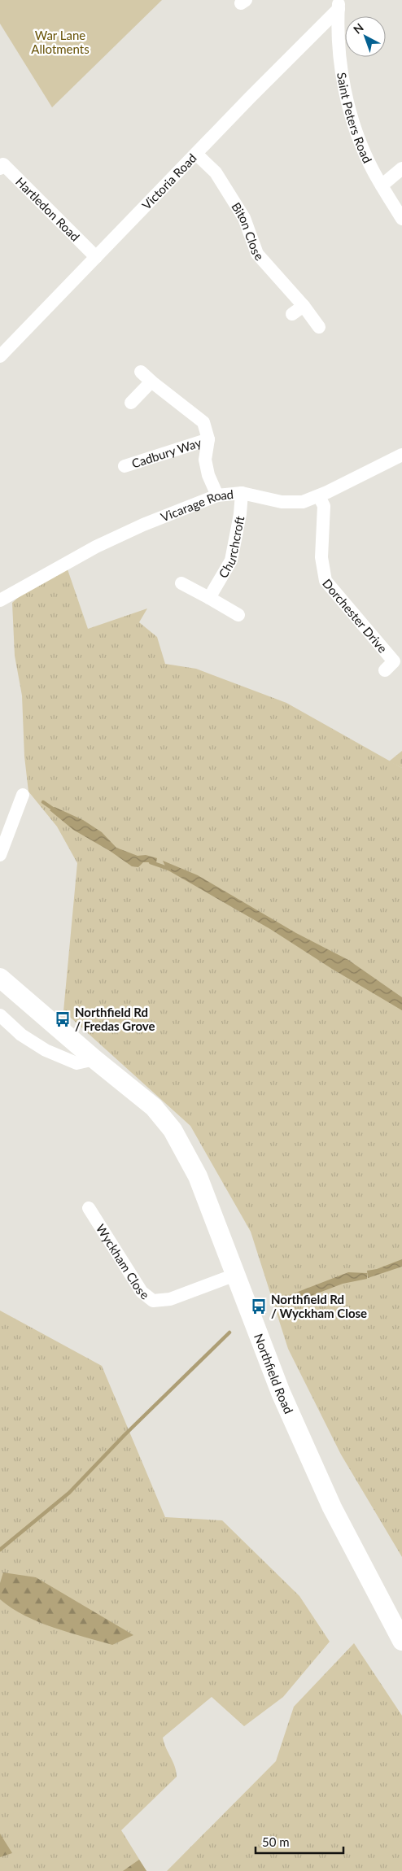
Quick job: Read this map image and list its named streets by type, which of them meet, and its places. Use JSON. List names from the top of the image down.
{
  "streets": {
    "street": [
      "Saint Peters Road",
      "Victoria Road",
      "Hartledon Road",
      "Biton Close",
      "Cadbury Way",
      "Vicarage Road",
      "Churchcroft",
      "Dorchester Drive",
      "Wyckham Close",
      "Northfield Road"
    ]
  },
  "crossings": [
    ["Saint Peters Road", "Victoria Road"],
    ["Victoria Road", "Hartledon Road"],
    ["Victoria Road", "Biton Close"],
    ["Cadbury Way", "Vicarage Road"],
    ["Vicarage Road", "Churchcroft"],
    ["Vicarage Road", "Dorchester Drive"],
    ["Wyckham Close", "Northfield Road"]
  ],
  "parks": ["War Lane Allotments"],
  "places": {
    "bus stop": ["Northfield Rd / Fredas Grove", "Northfield Rd / Wyckham Close"]
  },
  "scale_bar": "50 m",
  "north": "top left"
}
